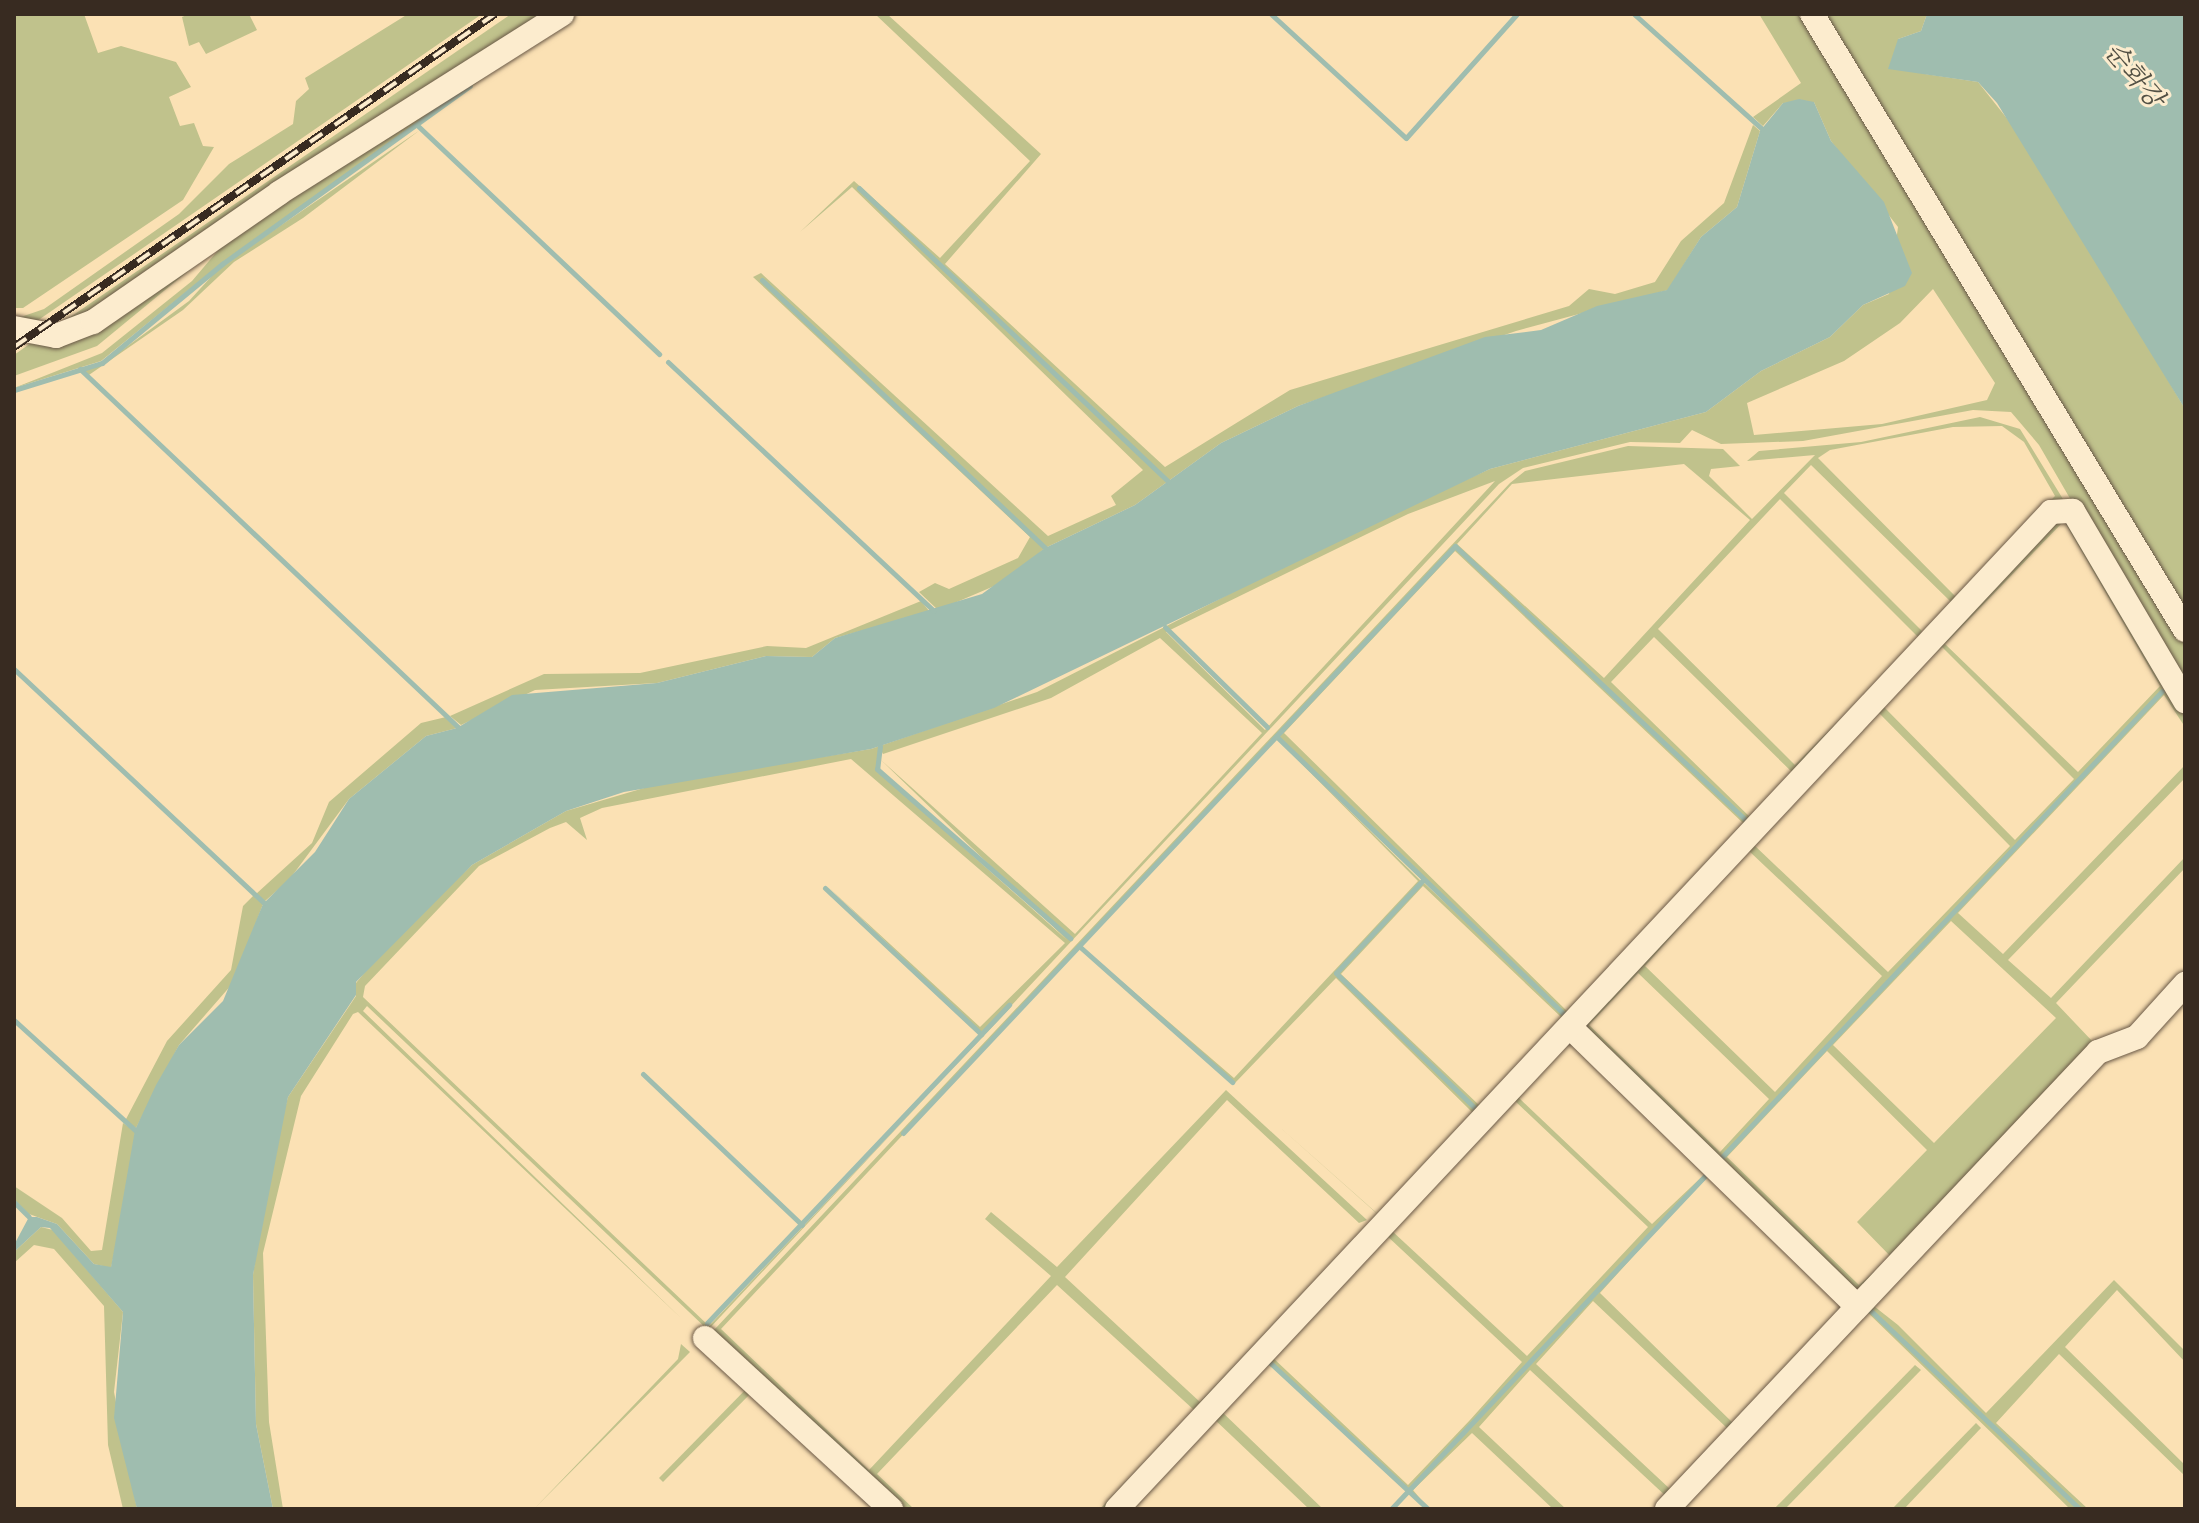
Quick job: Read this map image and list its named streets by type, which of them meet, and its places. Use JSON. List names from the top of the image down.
{
  "water": ["순화강"]
}
